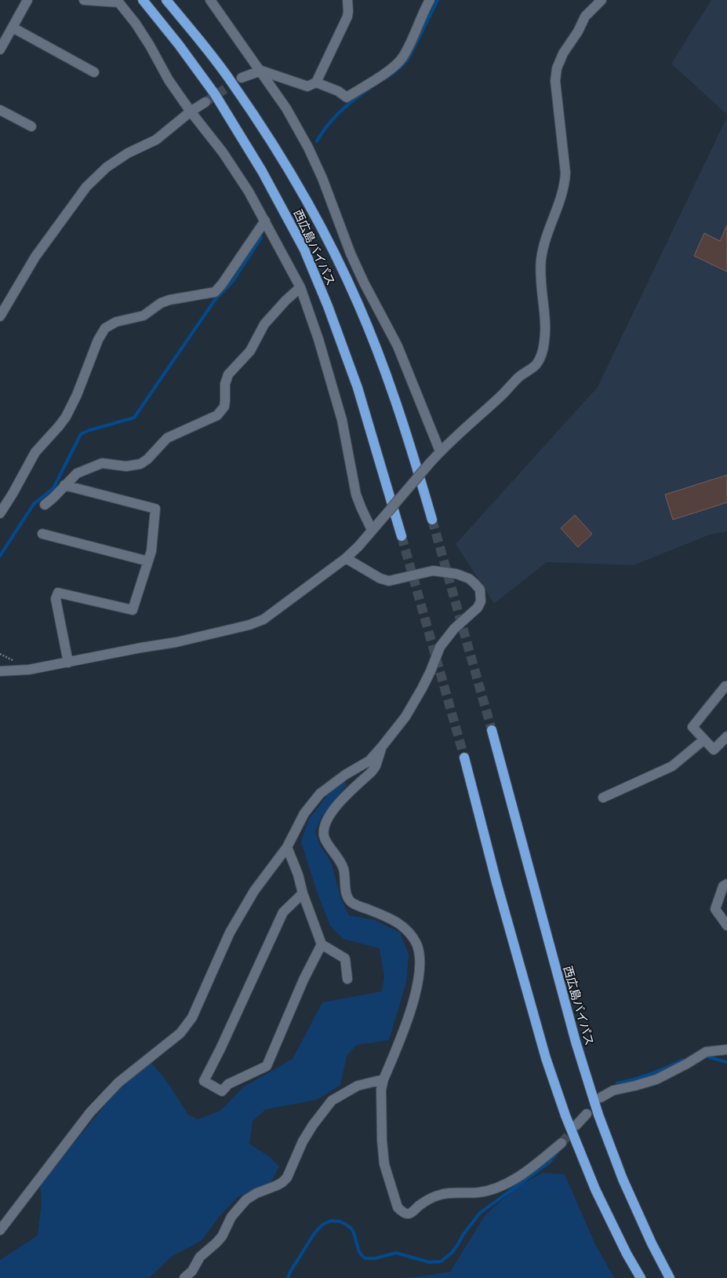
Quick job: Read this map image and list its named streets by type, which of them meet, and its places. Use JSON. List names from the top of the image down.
{
  "streets": {
    "highway": ["西広島バイパス"]
  }
}
